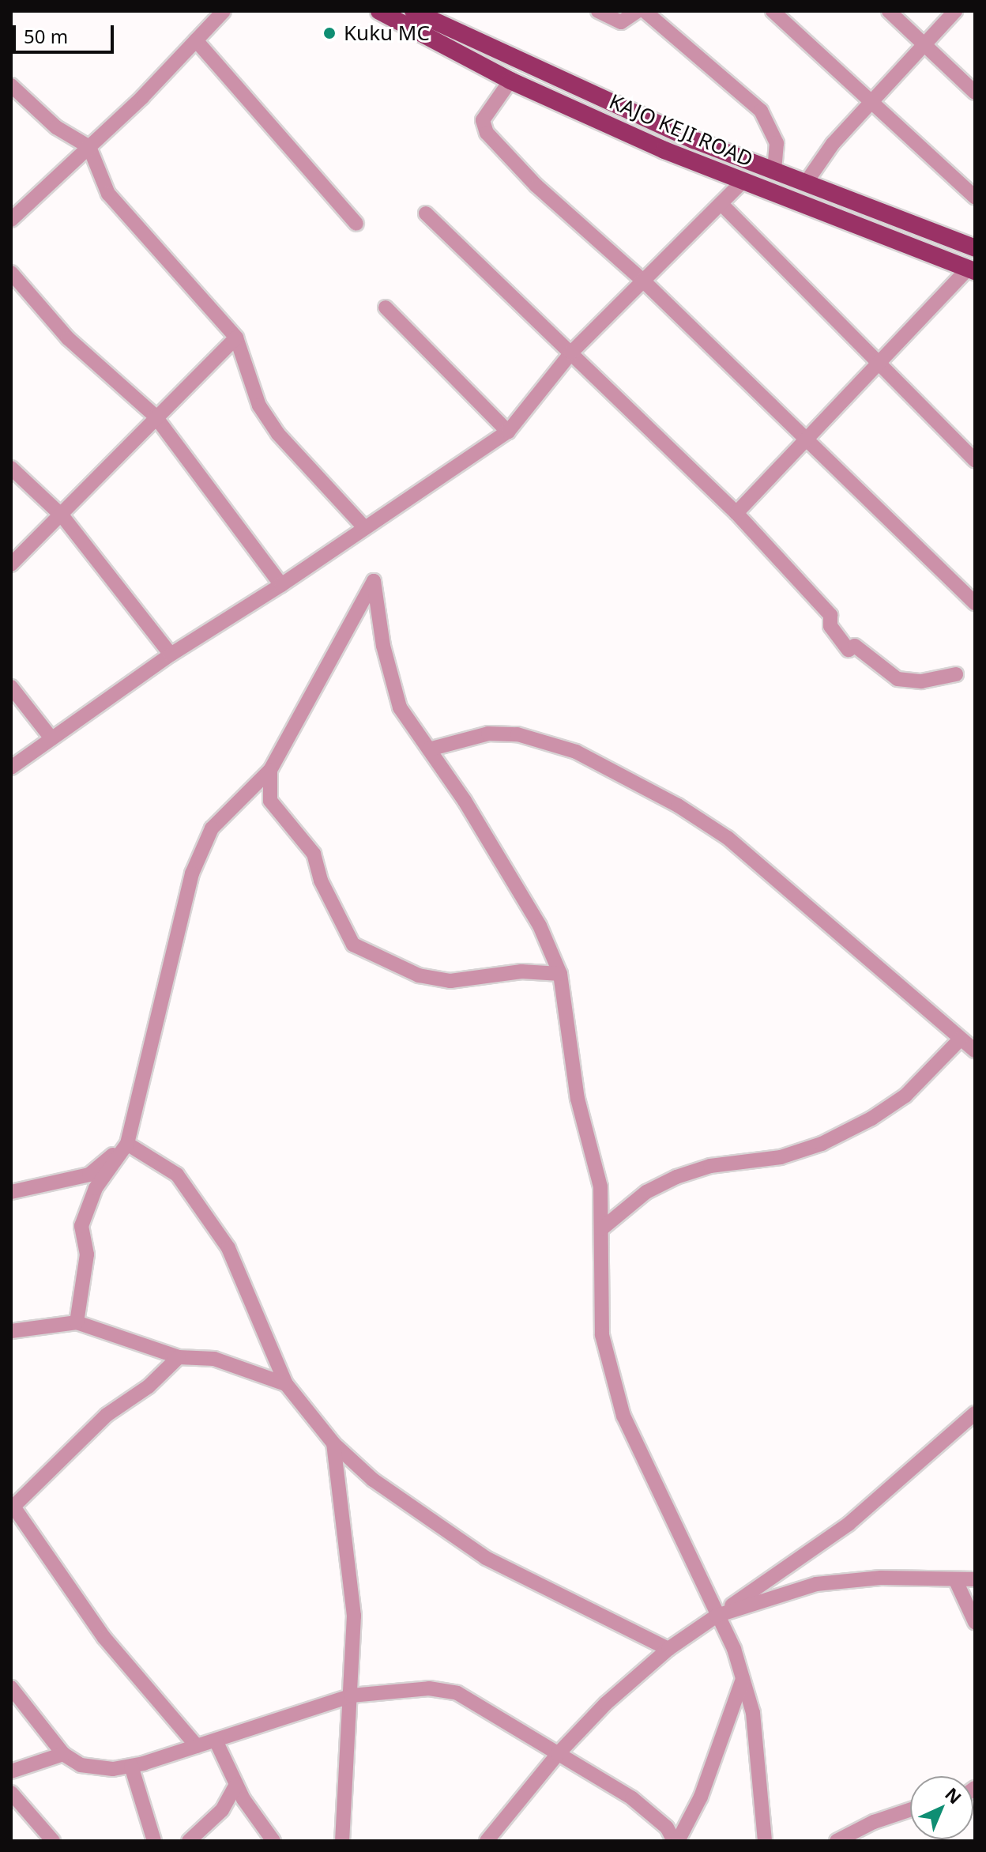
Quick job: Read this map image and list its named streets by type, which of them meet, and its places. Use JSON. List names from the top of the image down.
{
  "streets": {
    "main road": ["KAJO KEJI ROAD"]
  },
  "places": ["Kuku MC"],
  "scale_bar": "50 m",
  "north": "top right"
}
